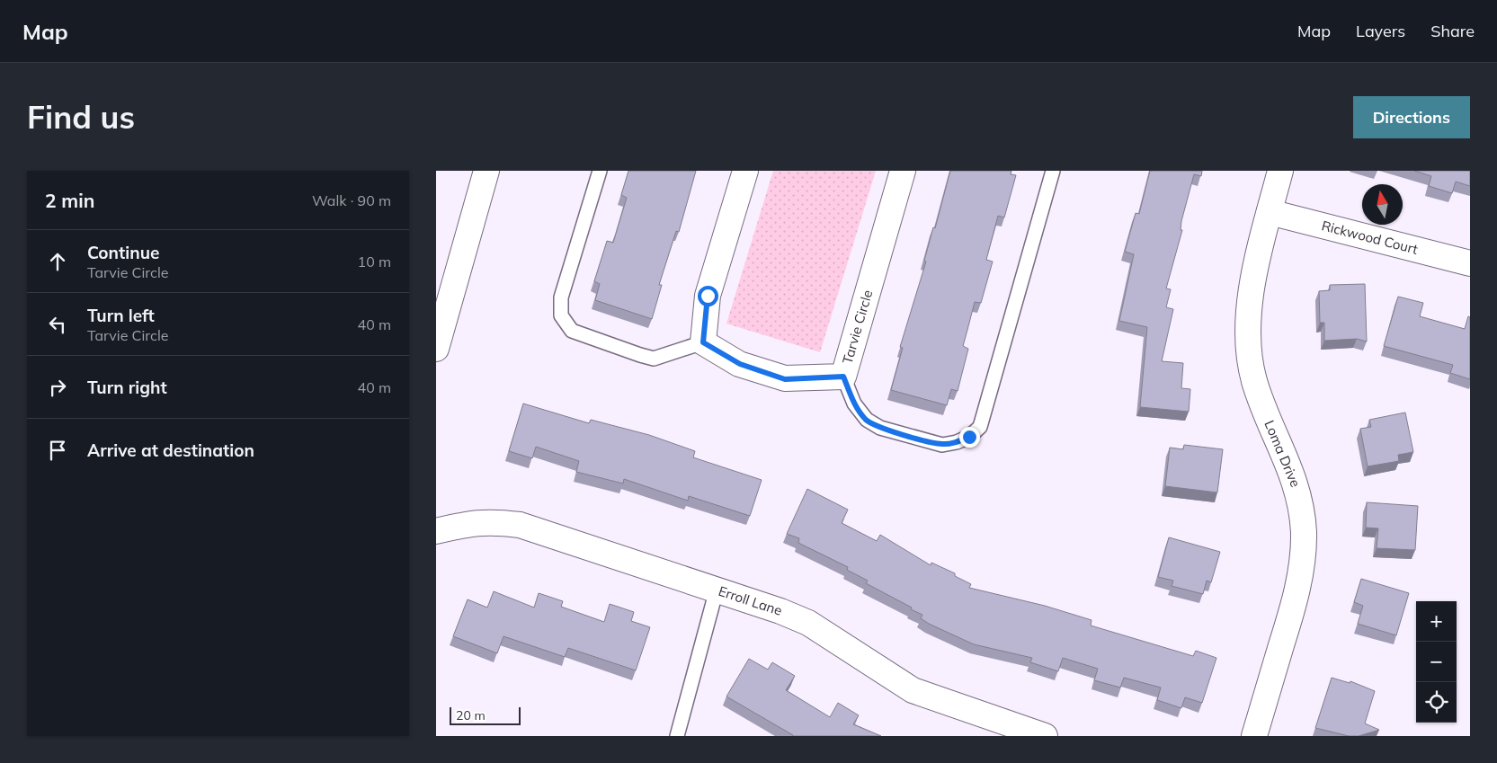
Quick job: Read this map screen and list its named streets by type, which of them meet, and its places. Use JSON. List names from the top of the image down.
{
  "streets": {
    "street": [
      "Rickwood Court",
      "Tarvie Circle",
      "Loma Drive",
      "Erroll Lane"
    ]
  },
  "crossings": [
    ["Rickwood Court", "Loma Drive"]
  ],
  "scale_bar": "20 m",
  "north": "top",
  "page": {
    "header": "Map",
    "nav": ["Map", "Layers", "Share"],
    "buttons": "Directions",
    "title": "Find us",
    "heading": ["2 min", "Walk · 90 m"],
    "list": [
      ["Continue", "Tarvie Circle", "10 m"],
      ["Turn left", "Tarvie Circle", "40 m"],
      ["Turn right", "40 m"],
      "Arrive at destination"
    ],
    "map_buttons": ["+", "−"],
    "scale": "20 m"
  }
}
